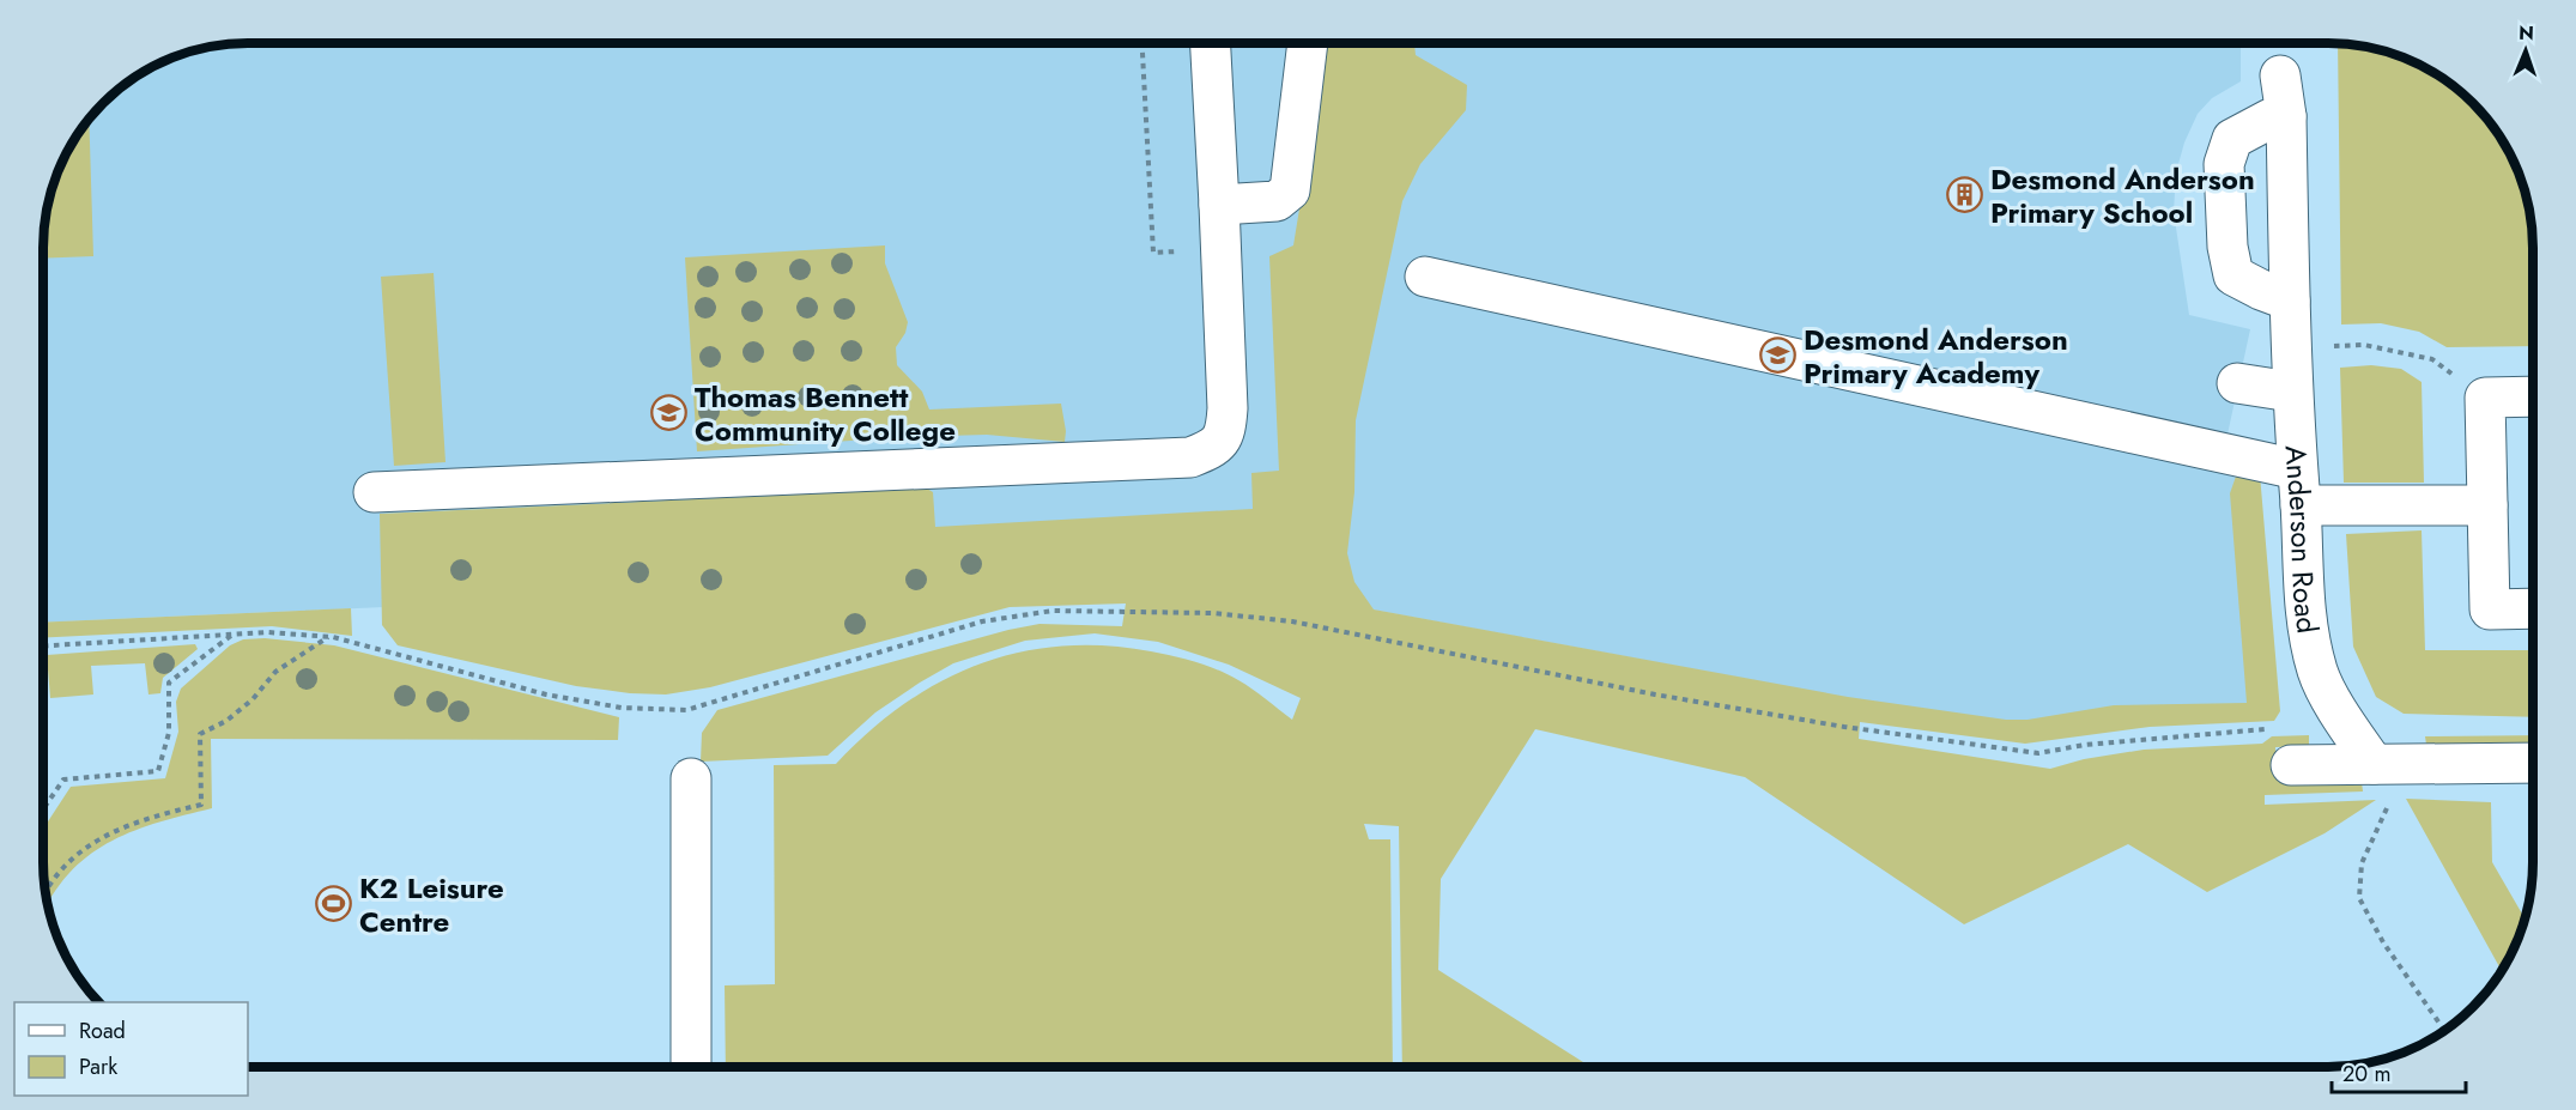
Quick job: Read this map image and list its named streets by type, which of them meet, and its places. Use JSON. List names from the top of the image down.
{
  "streets": {
    "street": ["Anderson Road"]
  },
  "places": {
    "building": ["Desmond Anderson Primary School"],
    "school or university": ["Desmond Anderson Primary Academy", "Thomas Bennett Community College"],
    "sports": ["K2 Leisure Centre"]
  },
  "legend": ["Road", "Park"],
  "scale_bar": "20 m",
  "north": "top"
}
